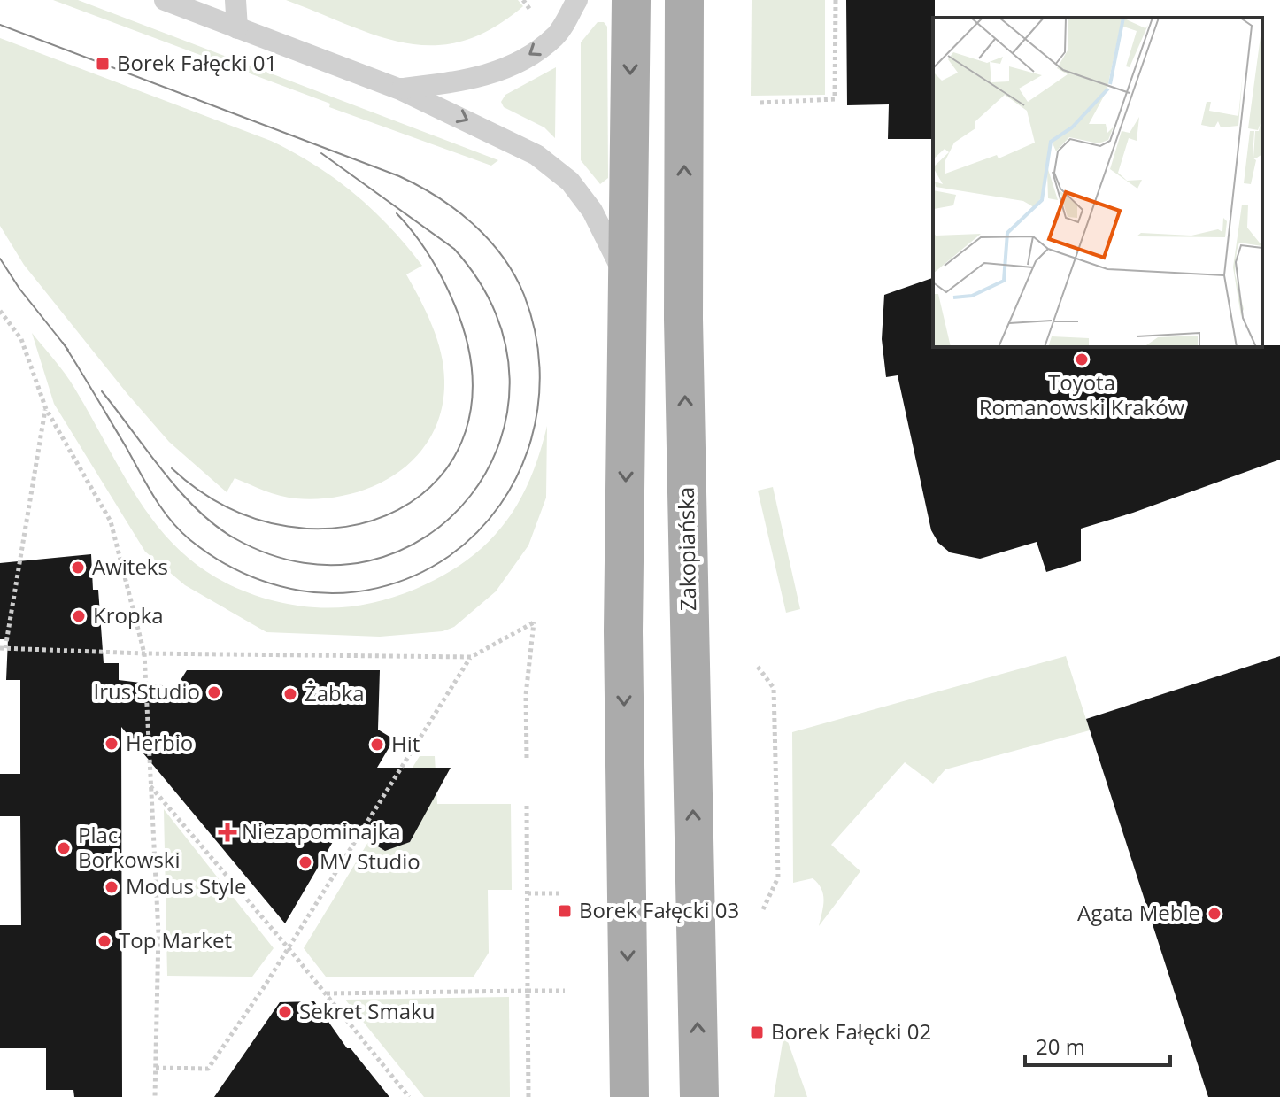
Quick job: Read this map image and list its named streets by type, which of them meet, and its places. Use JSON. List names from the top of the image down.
{
  "streets": {
    "main road": ["Zakopiańska"]
  },
  "places": {
    "transit": ["Borek Fałęcki 01", "Borek Fałęcki 03", "Borek Fałęcki 02"],
    "other": [
      "Toyota Romanowski Kraków",
      "Awiteks",
      "Kropka",
      "Irus Studio",
      "Żabka",
      "Herbio",
      "Hit",
      "Plac Borkowski",
      "MV Studio",
      "Modus Style",
      "Agata Meble",
      "Top Market",
      "Sekret Smaku"
    ],
    "health": ["Niezapominajka"]
  },
  "scale_bar": "20 m"
}
